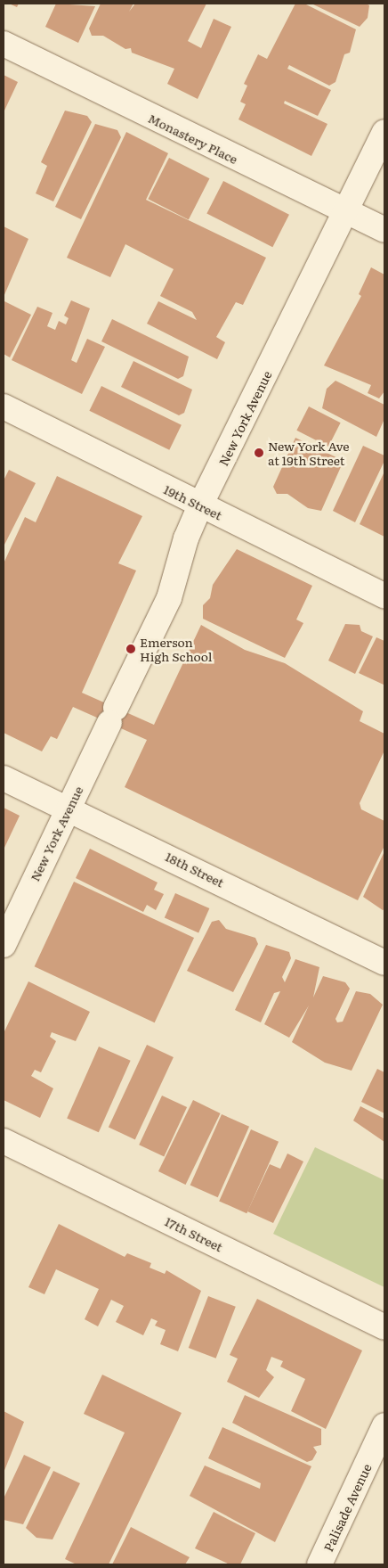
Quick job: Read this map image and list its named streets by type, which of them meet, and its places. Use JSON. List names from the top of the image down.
{
  "streets": {
    "street": [
      "Monastery Place",
      "New York Avenue",
      "19th Street",
      "18th Street",
      "17th Street",
      "Palisade Avenue"
    ]
  },
  "crossings": [
    ["Monastery Place", "New York Avenue"],
    ["New York Avenue", "19th Street"],
    ["New York Avenue", "18th Street"]
  ],
  "places": ["New York Ave at 19th Street", "Emerson High School"]
}
